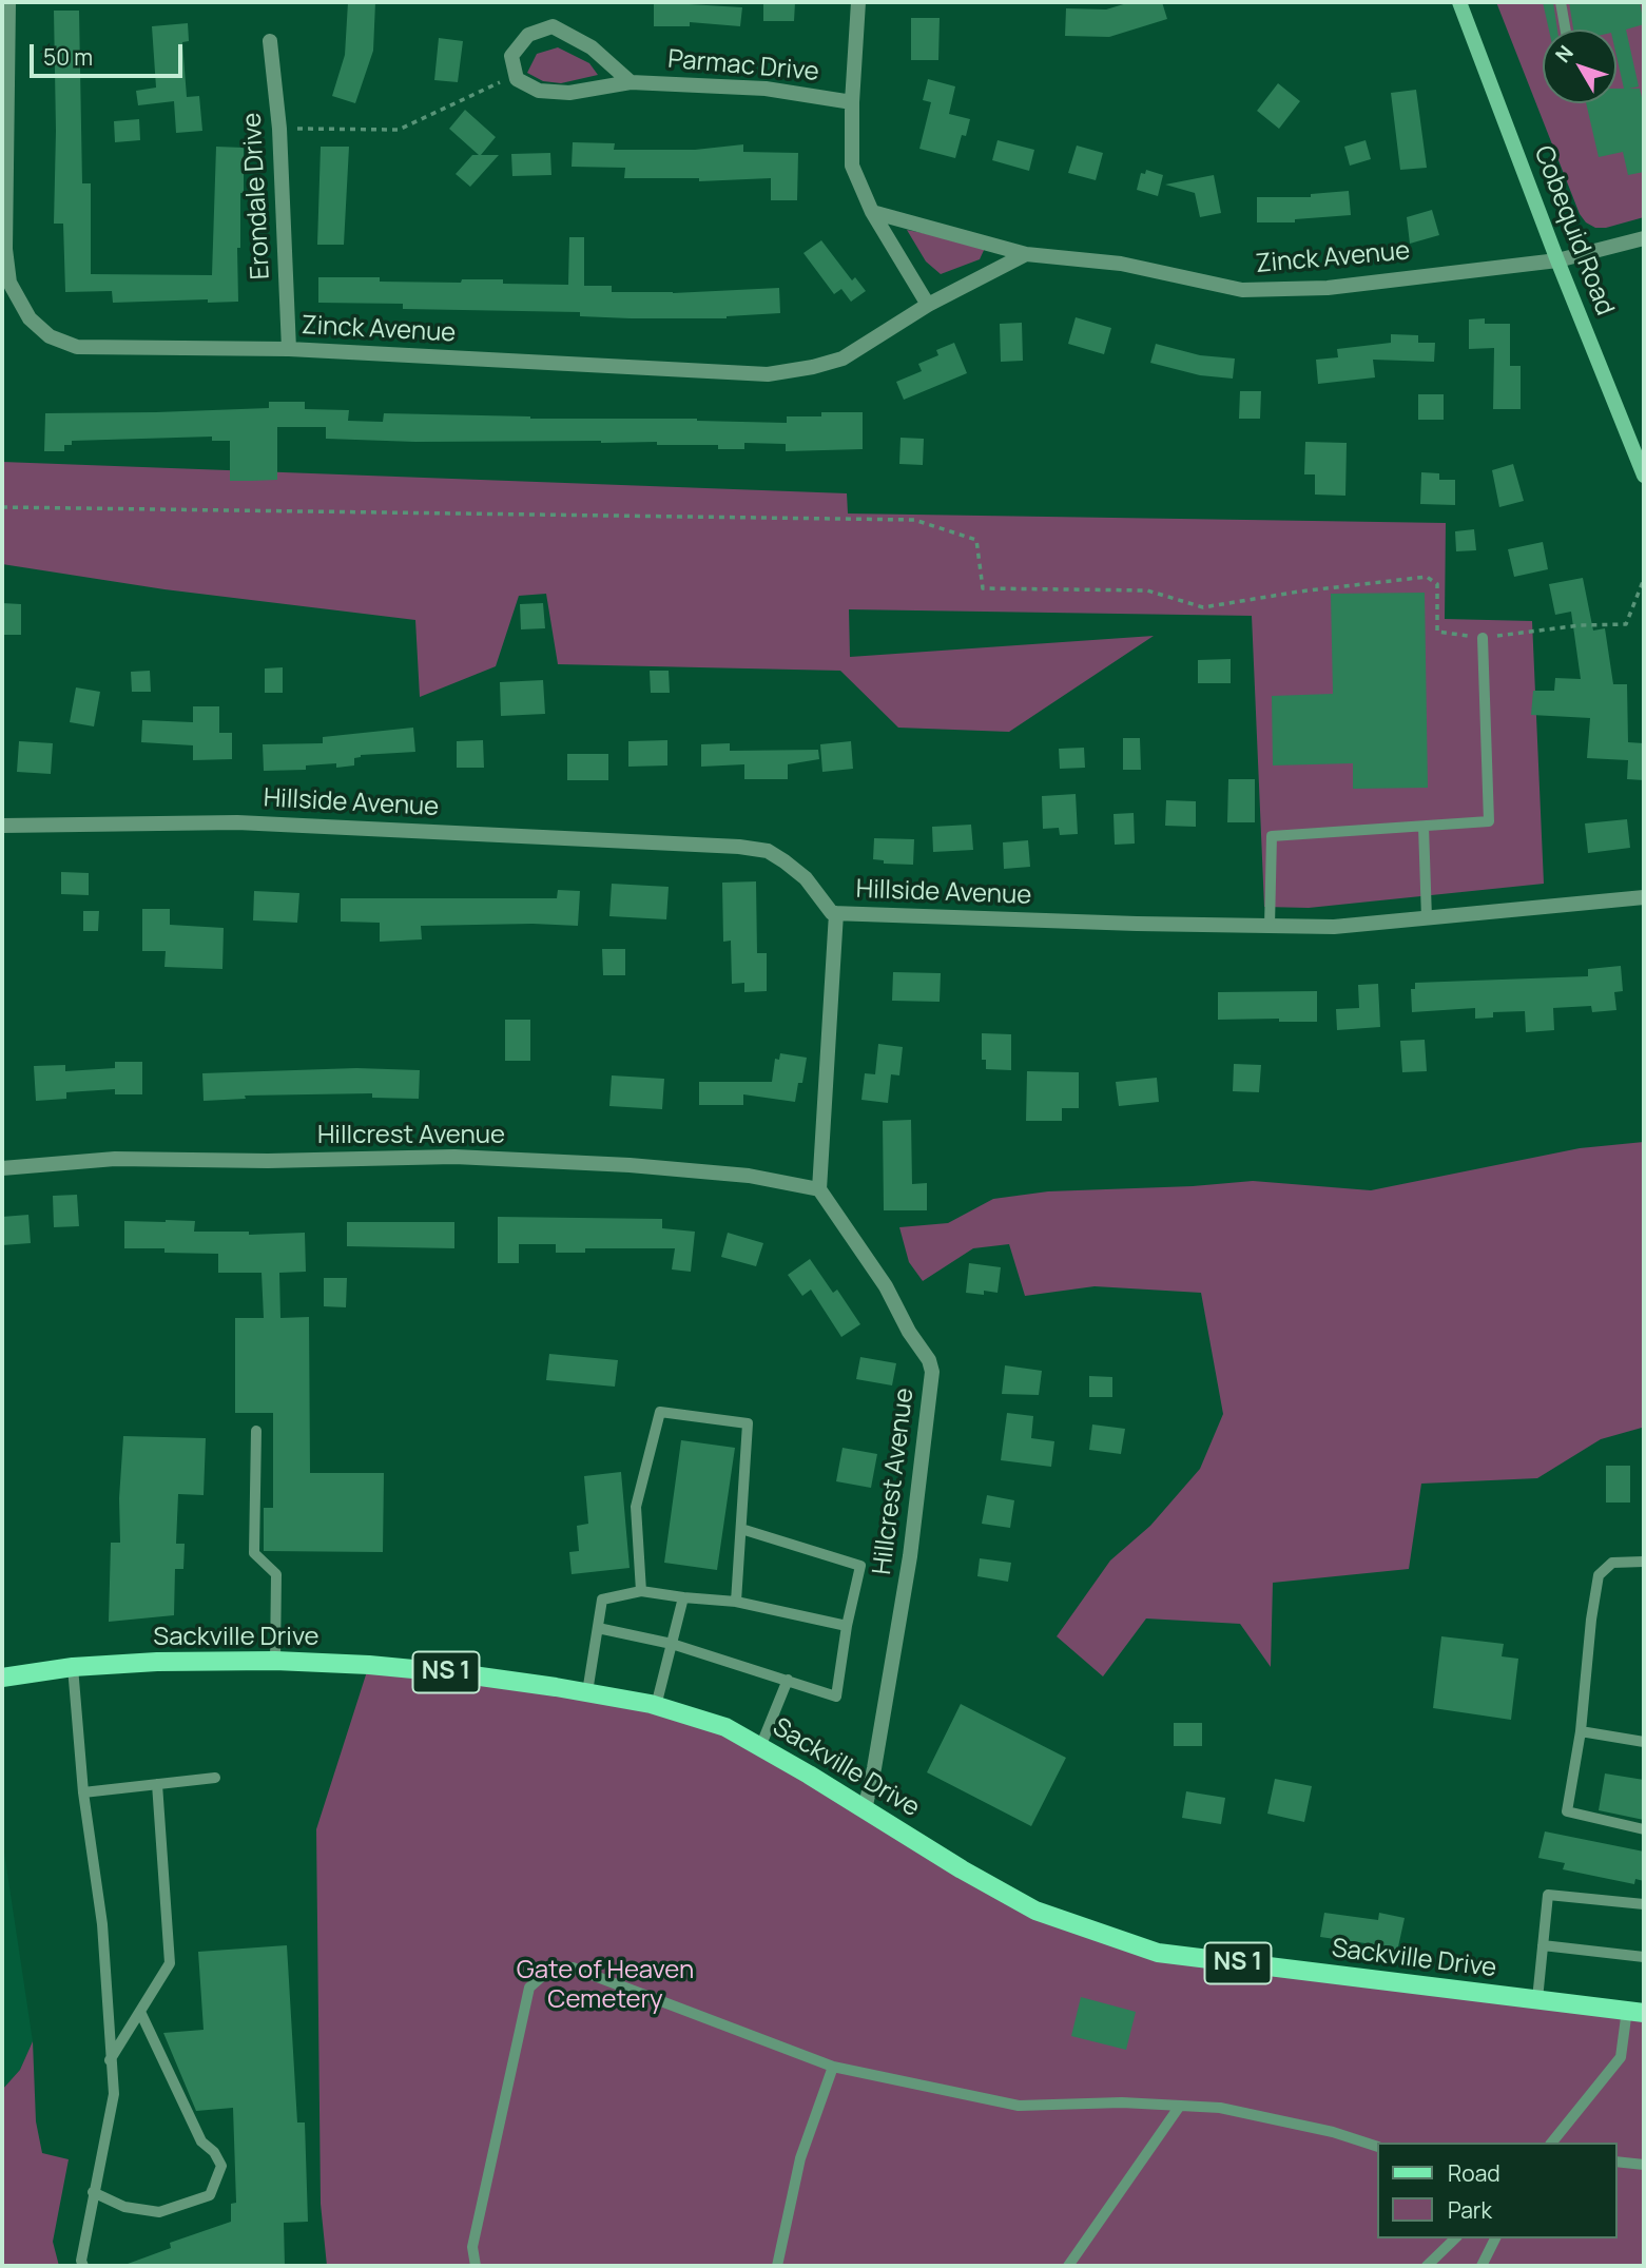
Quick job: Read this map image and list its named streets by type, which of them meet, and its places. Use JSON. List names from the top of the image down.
{
  "streets": {
    "main road": ["Cobequid Road", "Sackville Drive", "NS 1"],
    "street": [
      "Parmac Drive",
      "Erondale Drive",
      "Zinck Avenue",
      "Hillside Avenue",
      "Hillcrest Avenue"
    ]
  },
  "crossings": [
    ["Erondale Drive", "Zinck Avenue"],
    ["Cobequid Road", "Zinck Avenue"],
    ["Hillcrest Avenue", "Sackville Drive"]
  ],
  "parks": ["Gate of Heaven Cemetery"],
  "legend": ["Road", "Park"],
  "scale_bar": "50 m",
  "north": "top left"
}
